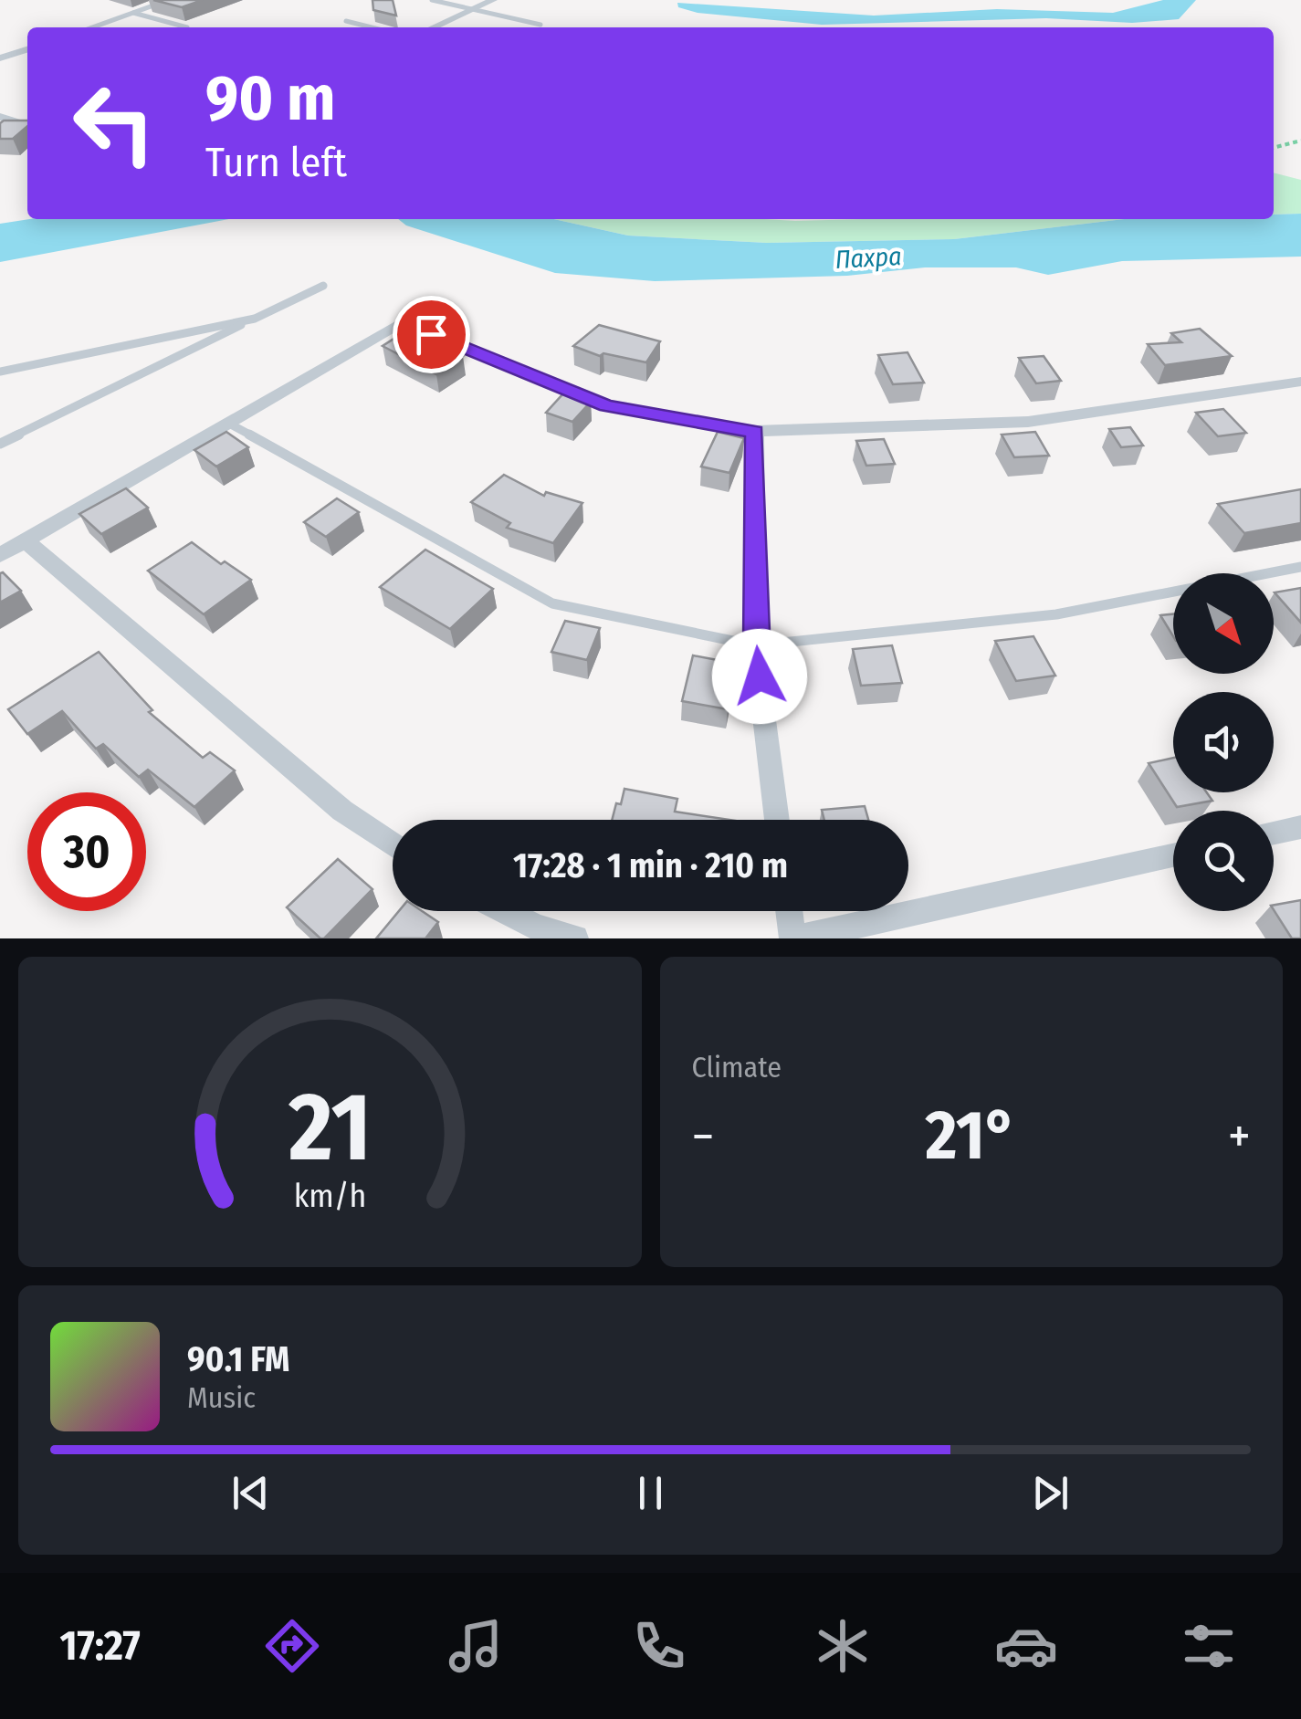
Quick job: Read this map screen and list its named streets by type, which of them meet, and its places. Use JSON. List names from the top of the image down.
{
  "water": ["Пахра"],
  "north": "bottom right",
  "page": {
    "turn": ["90 m", "Turn left"],
    "limit": "30",
    "trip": "17:28 · 1 min · 210 m",
    "tile": "Climate",
    "heat": ["−", "21°", "+"],
    "song": ["90.1 FM", "Music"],
    "tabs": "17:27",
    "gauge": ["21", "km/h"]
  }
}
